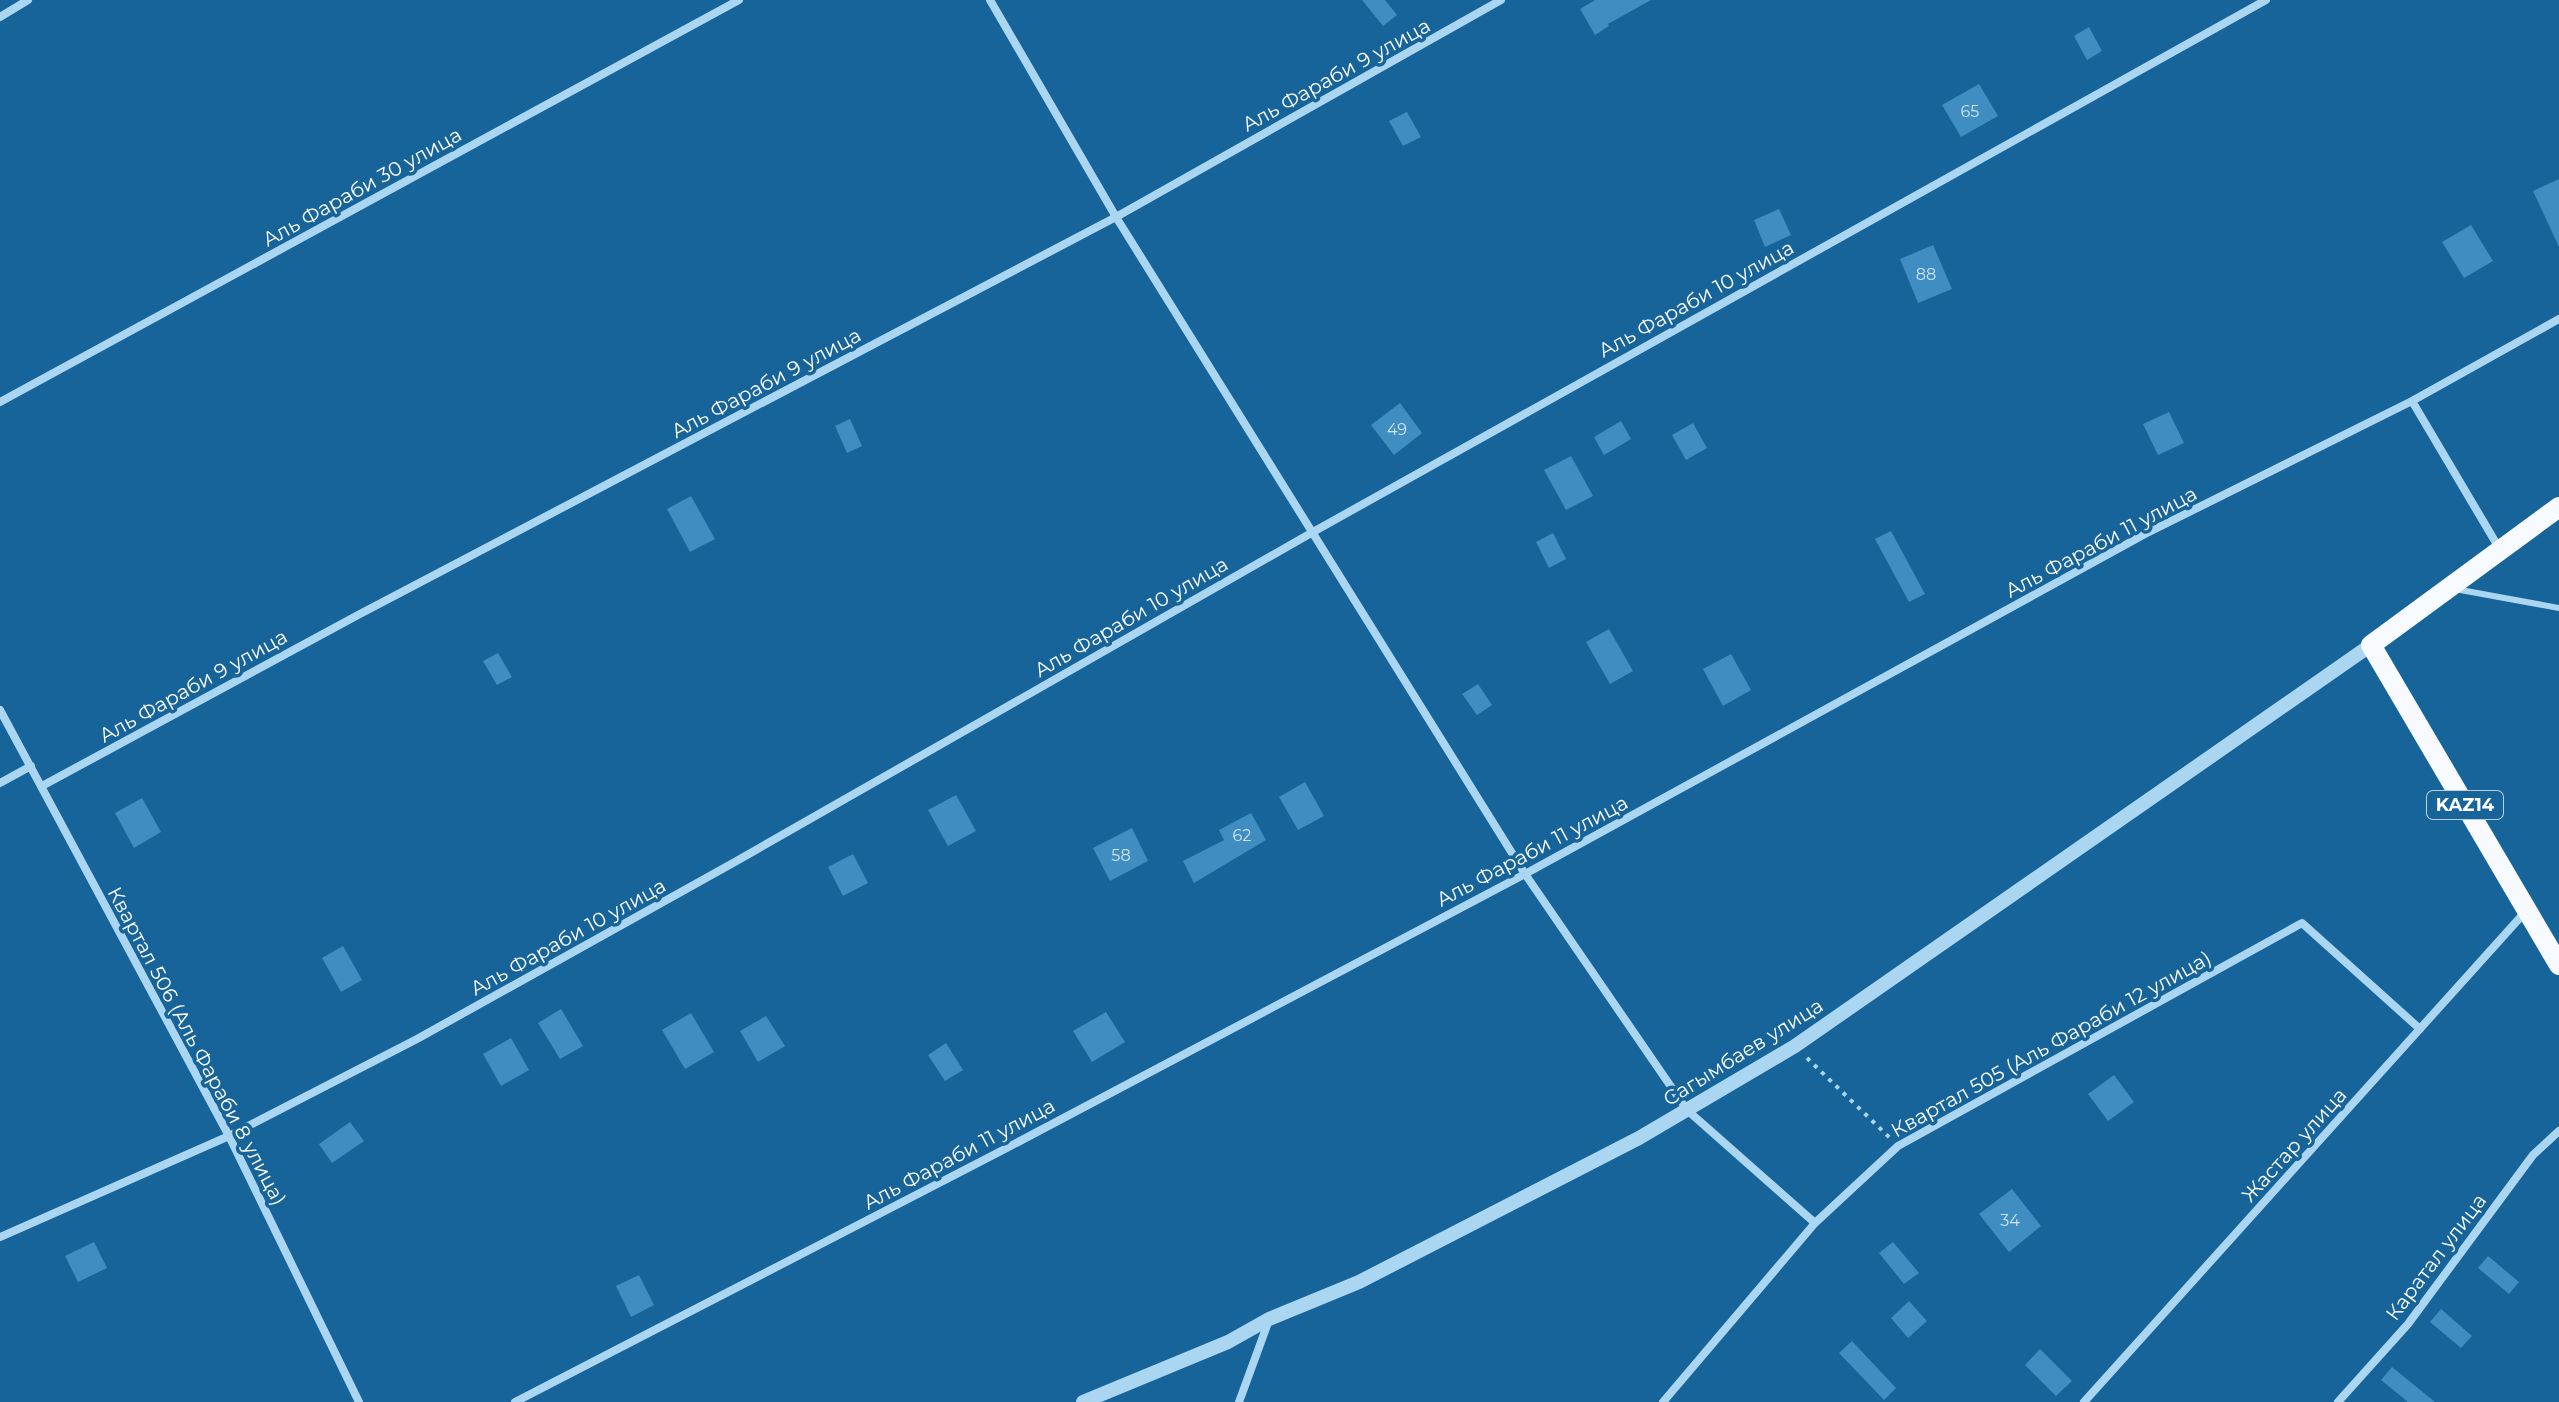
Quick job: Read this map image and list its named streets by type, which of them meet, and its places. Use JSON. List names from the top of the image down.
{
  "streets": {
    "main road": ["KAZ14"],
    "street": [
      "Аль Фараби 9 улица",
      "Аль Фараби 30 улица",
      "Аль Фараби 10 улица",
      "Аль Фараби 11 улица",
      "Квартал 505 (Аль Фараби 12 улица)",
      "Квартал 506 (Аль Фараби 8 улица)",
      "Сагымбаев улица",
      "Жастар улица",
      "Каратал улица"
    ]
  },
  "crossings": [
    ["Аль Фараби 9 улица", "Квартал 506 (Аль Фараби 8 улица)"],
    ["Аль Фараби 10 улица", "Квартал 506 (Аль Фараби 8 улица)"],
    ["KAZ14", "Сагымбаев улица"],
    ["KAZ14", "Жастар улица"],
    ["Квартал 505 (Аль Фараби 12 улица)", "Жастар улица"]
  ],
  "house_numbers": [
    "65",
    "88",
    "49",
    "62",
    "58",
    "34"
  ]
}
